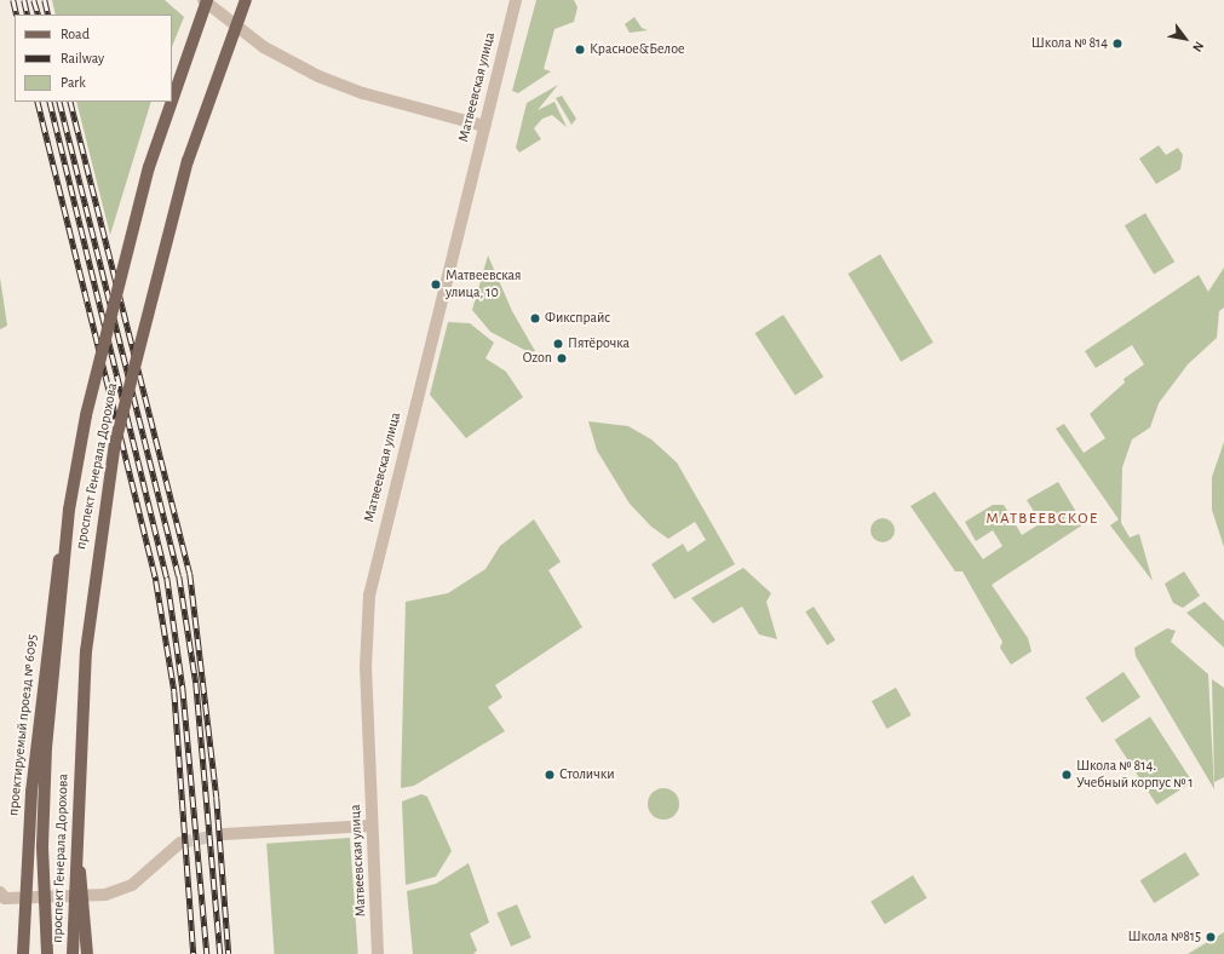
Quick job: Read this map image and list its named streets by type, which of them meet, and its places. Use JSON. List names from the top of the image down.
{
  "streets": {
    "main road": ["проспект Генерала Дорохова", "проектируемый проезд № 6095"],
    "street": ["Матвеевская улица"]
  },
  "crossings": [
    ["проспект Генерала Дорохова", "проектируемый проезд № 6095"]
  ],
  "districts": ["МАТВЕЕВСКОЕ"],
  "places": [
    "Школа № 814",
    "Красное&Белое",
    "Матвеевская улица, 10",
    "Фикспрайс",
    "Пятёрочка",
    "Ozon",
    "Столички",
    "Школа № 814. Учебный корпус № 1",
    "Школа №815"
  ],
  "legend": ["Road", "Railway", "Park"],
  "north": "bottom right"
}
